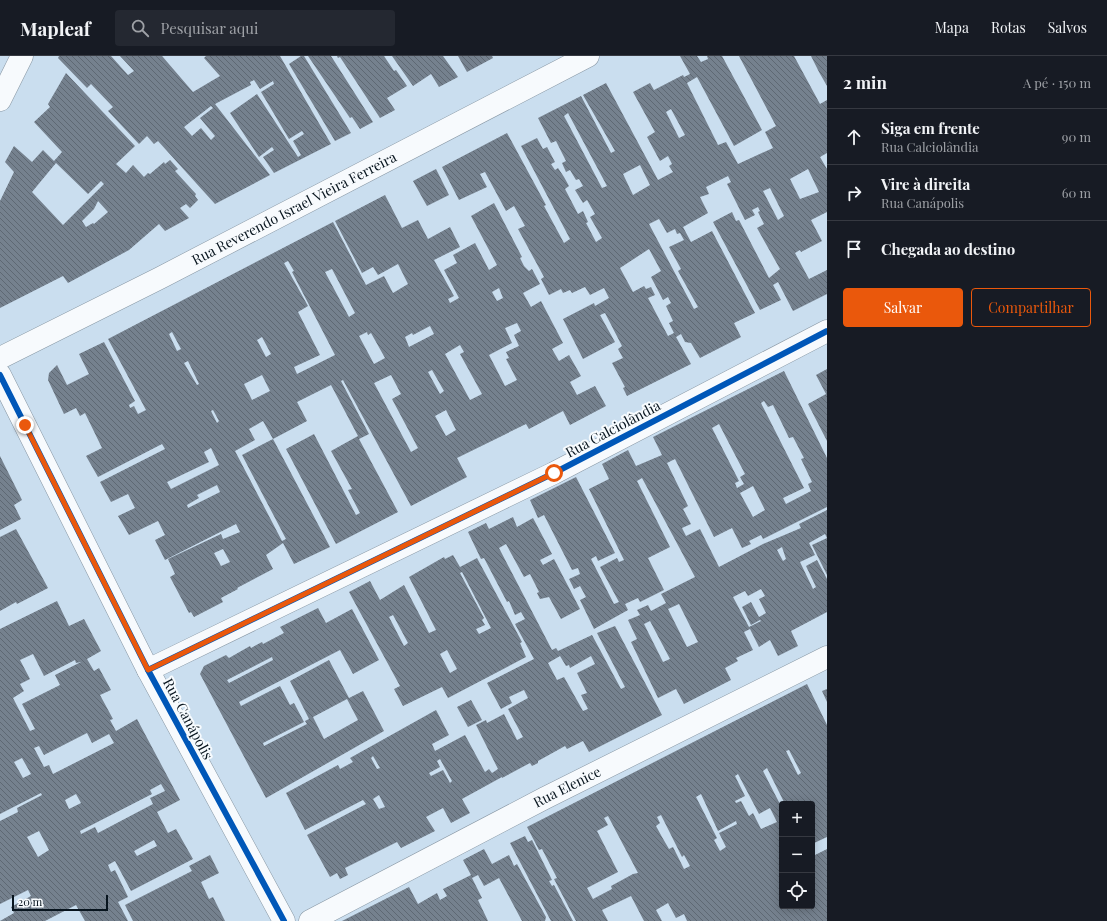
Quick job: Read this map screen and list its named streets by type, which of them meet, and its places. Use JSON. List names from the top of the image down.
{
  "streets": {
    "street": [
      "Rua Reverendo Israel Vieira Ferreira",
      "Rua Calciolândia",
      "Rua Canápolis",
      "Rua Elenice"
    ]
  },
  "crossings": [
    ["Rua Calciolândia", "Rua Canápolis"]
  ],
  "scale_bar": "20 m",
  "page": {
    "header": "Mapleaf",
    "search": "Pesquisar aqui",
    "nav": ["Mapa", "Rotas", "Salvos"],
    "heading": ["2 min", "A pé · 150 m"],
    "list": [
      ["Siga em frente", "Rua Calciolândia", "90 m"],
      ["Vire à direita", "Rua Canápolis", "60 m"],
      "Chegada ao destino"
    ],
    "buttons": ["Salvar", "Compartilhar"],
    "map_buttons": ["+", "−"],
    "scale": "20 m"
  }
}
